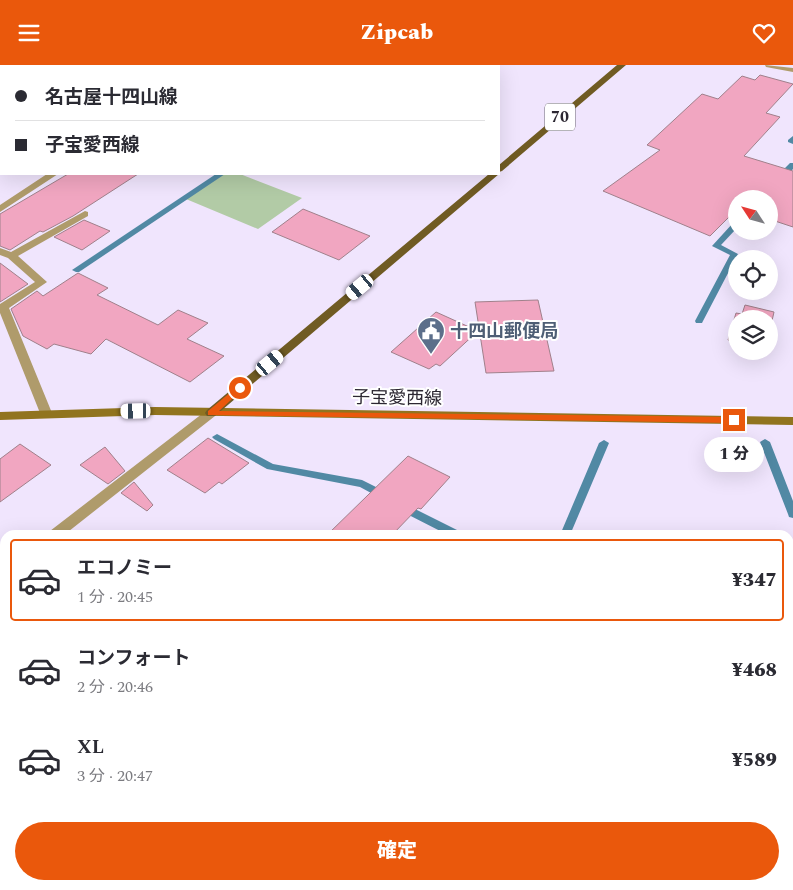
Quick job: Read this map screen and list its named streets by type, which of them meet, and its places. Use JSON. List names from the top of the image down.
{
  "streets": {
    "main road": ["70", "子宝愛西線"]
  },
  "places": {
    "public building": ["十四山郵便局"]
  },
  "north": "top left",
  "page": {
    "header": "Zipcab",
    "banner": ["名古屋十四山線", "子宝愛西線"],
    "bubble": "1 分",
    "list": [
      {
        "name": "エコノミー",
        "note": "1 分 · 20:45",
        "value": "¥347"
      },
      {
        "name": "コンフォート",
        "note": "2 分 · 20:46",
        "value": "¥468"
      },
      {
        "name": "XL",
        "note": "3 分 · 20:47",
        "value": "¥589"
      }
    ],
    "buttons": "確定"
  }
}
